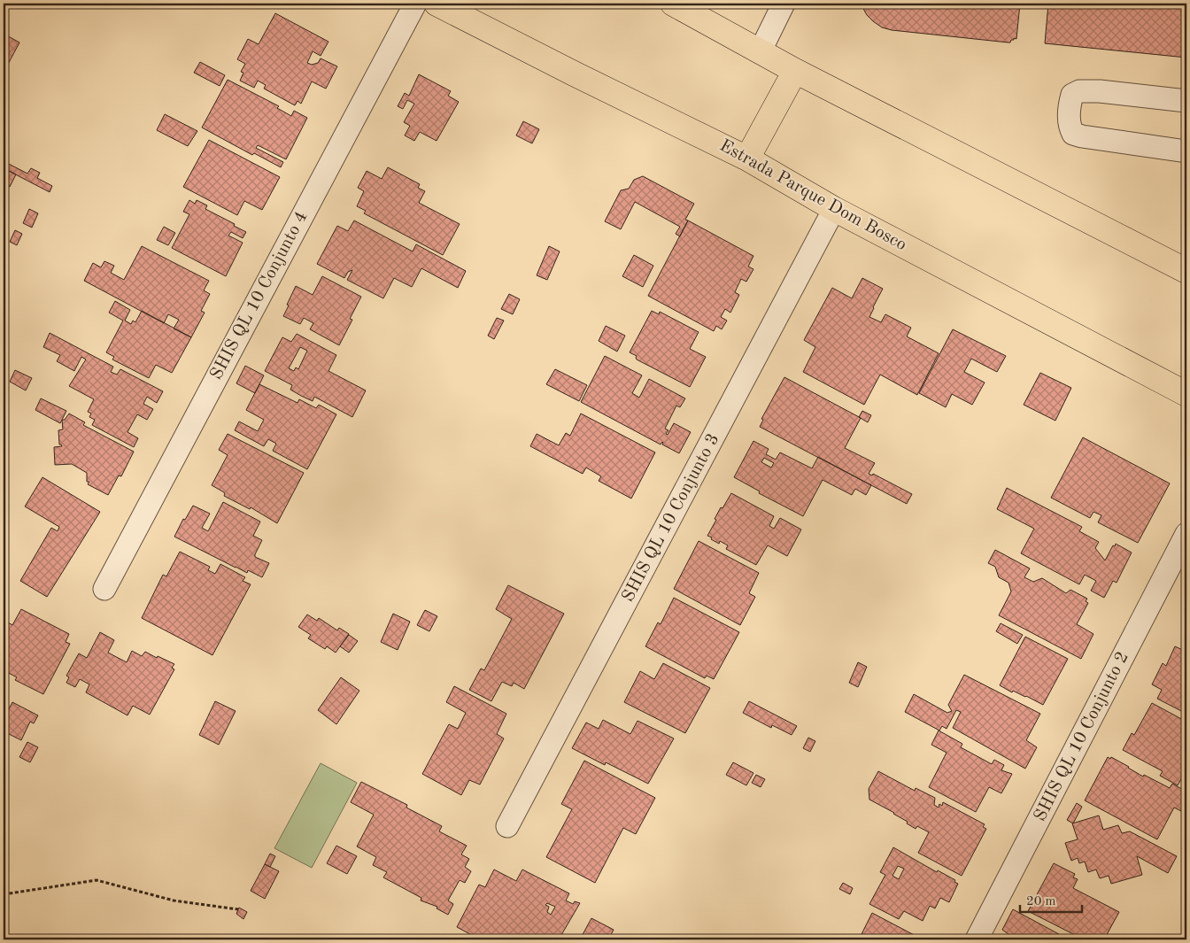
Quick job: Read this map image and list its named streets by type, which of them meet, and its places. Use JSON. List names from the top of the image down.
{
  "streets": {
    "main road": ["Estrada Parque Dom Bosco"],
    "street": ["SHIS QL 10 Conjunto 4", "SHIS QL 10 Conjunto 3", "SHIS QL 10 Conjunto 2"]
  },
  "crossings": [
    ["Estrada Parque Dom Bosco", "SHIS QL 10 Conjunto 3"]
  ],
  "scale_bar": "20 m"
}
